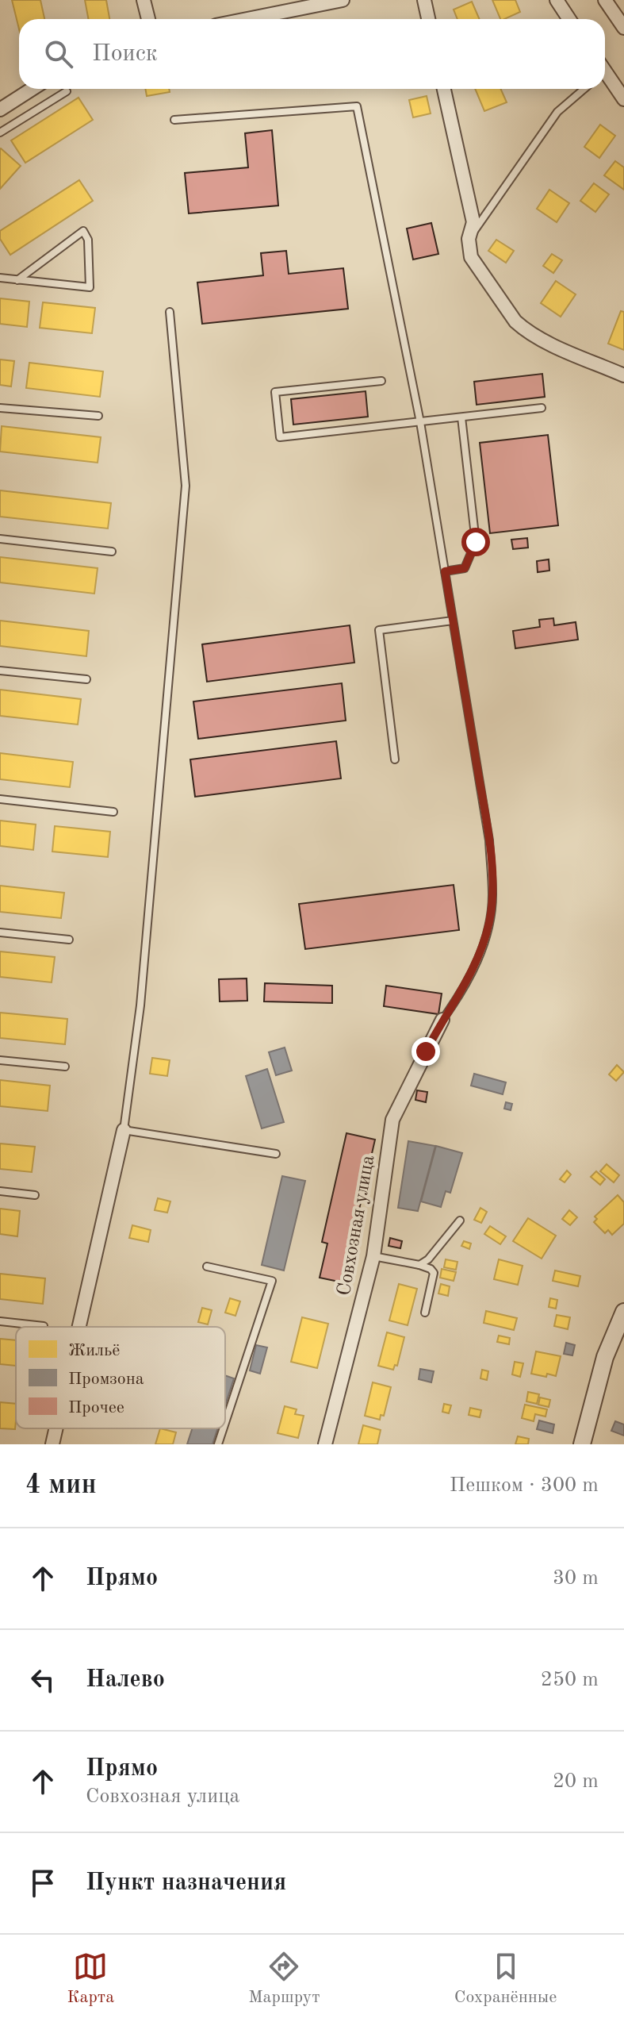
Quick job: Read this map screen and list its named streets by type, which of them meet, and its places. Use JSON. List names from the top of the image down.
{
  "streets": {
    "street": ["Совхозная улица"]
  },
  "legend": ["Жильё", "Промзона", "Прочее"],
  "page": {
    "search": "Поиск",
    "heading": ["4 мин", "Пешком · 300 m"],
    "list": [
      ["Прямо", "30 m"],
      ["Налево", "250 m"],
      ["Прямо", "Совхозная улица", "20 m"],
      "Пункт назначения"
    ],
    "nav": ["Карта", "Маршрут", "Сохранённые"]
  }
}
